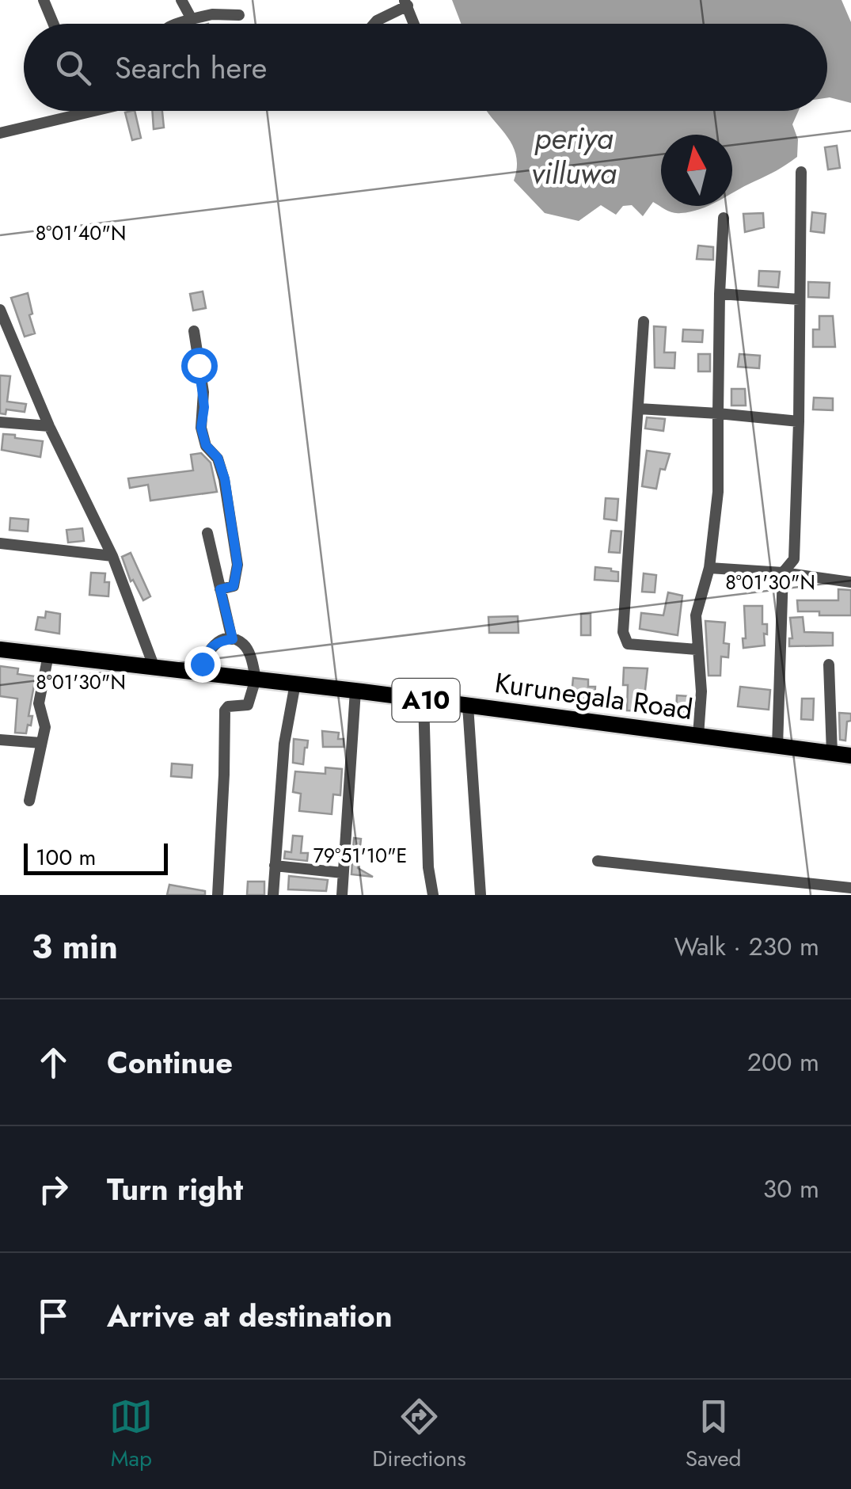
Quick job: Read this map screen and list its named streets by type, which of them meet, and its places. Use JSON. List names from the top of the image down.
{
  "streets": {
    "highway": ["Kurunegala Road", "A10"]
  },
  "water": ["periya villuwa"],
  "scale_bar": "100 m",
  "north": "top",
  "page": {
    "search": "Search here",
    "scale": "100 m",
    "heading": ["3 min", "Walk · 230 m"],
    "list": [
      ["Continue", "200 m"],
      ["Turn right", "30 m"],
      "Arrive at destination"
    ],
    "nav": ["Map", "Directions", "Saved"]
  },
  "coordinates": ["8°01'40\"N", "8°01'30\"N", "79°51'10\"E"]
}
